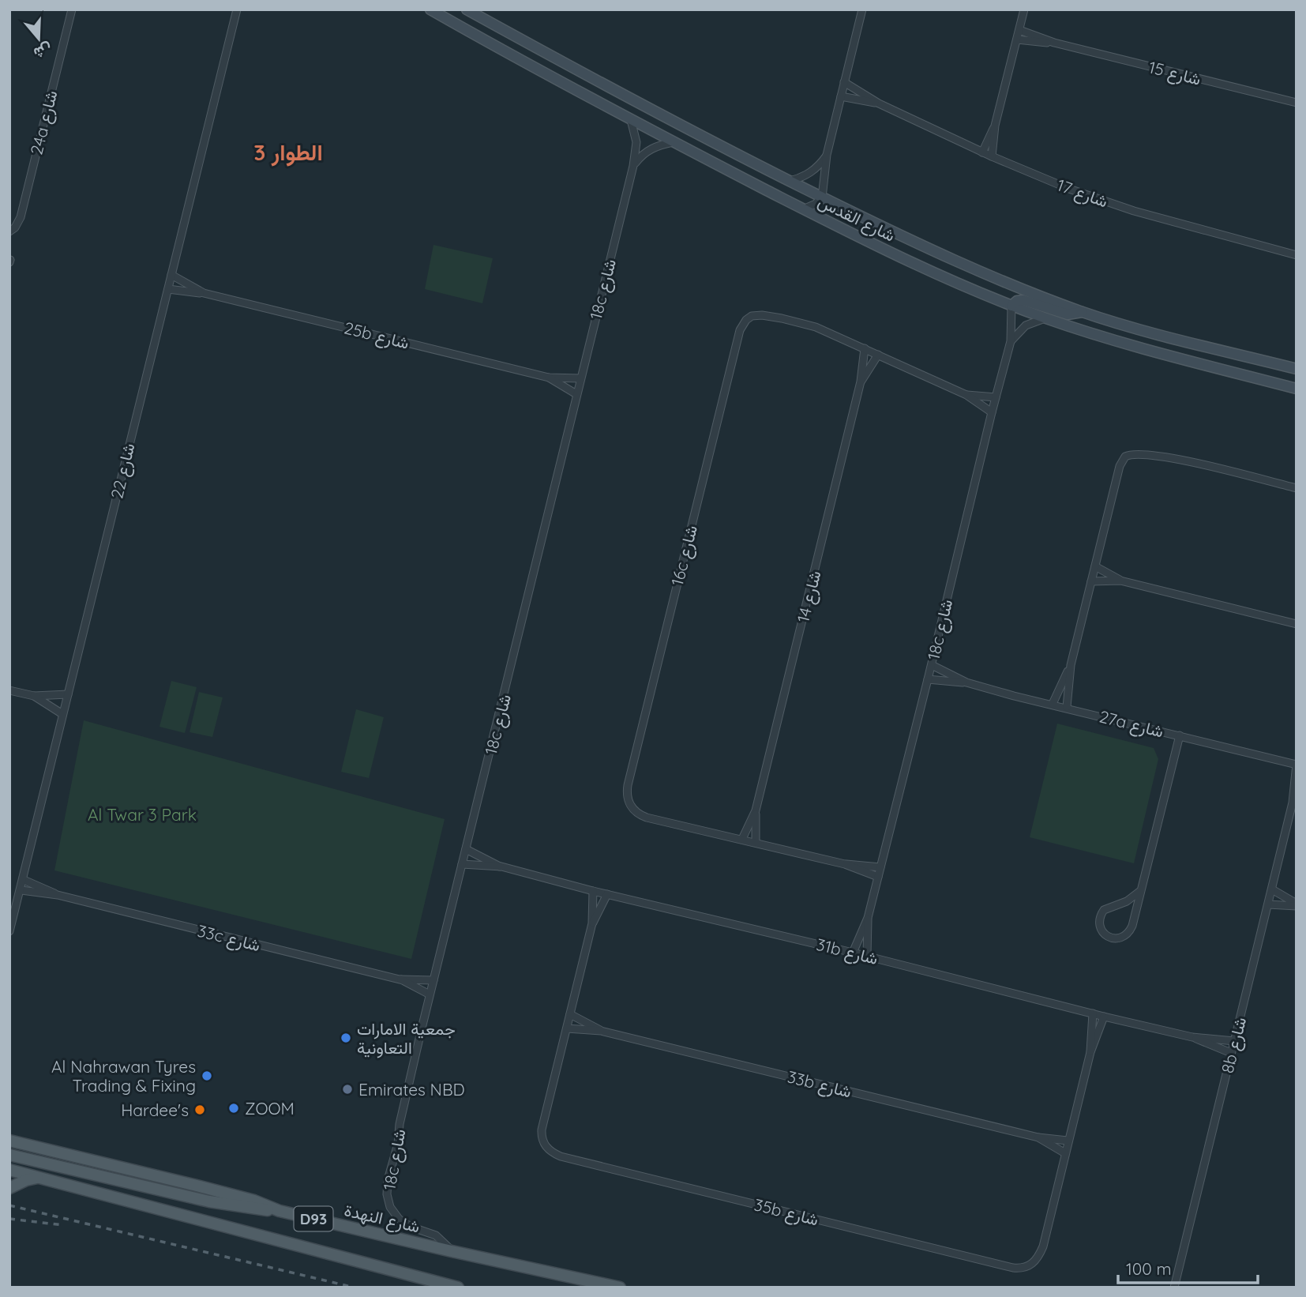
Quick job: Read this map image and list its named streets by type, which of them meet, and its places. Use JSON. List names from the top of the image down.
{
  "streets": {
    "main road": ["شارع القدس", "شارع النهدة", "D93"],
    "street": [
      "شارع 15",
      "24a شارع",
      "شارع 17",
      "18c شارع",
      "25b شارع",
      "شارع 22",
      "16c شارع",
      "شارع 14",
      "27a شارع",
      "33c شارع",
      "31b شارع",
      "8b شارع",
      "33b شارع",
      "35b شارع"
    ]
  },
  "crossings": [
    ["شارع القدس", "18c شارع"],
    ["18c شارع", "25b شارع"],
    ["18c شارع", "27a شارع"],
    ["18c شارع", "33c شارع"],
    ["18c شارع", "31b شارع"],
    ["18c شارع", "شارع النهدة"],
    ["25b شارع", "شارع 22"],
    ["شارع 22", "33c شارع"],
    ["16c شارع", "شارع 14"],
    ["27a شارع", "8b شارع"],
    ["31b شارع", "8b شارع"],
    ["33b شارع", "35b شارع"]
  ],
  "districts": ["الطوار 3"],
  "parks": ["Al Twar 3 Park"],
  "places": [
    "جمعية الامارات التعاونية",
    "Al Nahrawan Tyres Trading & Fixing",
    "Emirates NBD",
    "ZOOM",
    "Hardee's"
  ],
  "scale_bar": "100 m",
  "north": "bottom"
}
